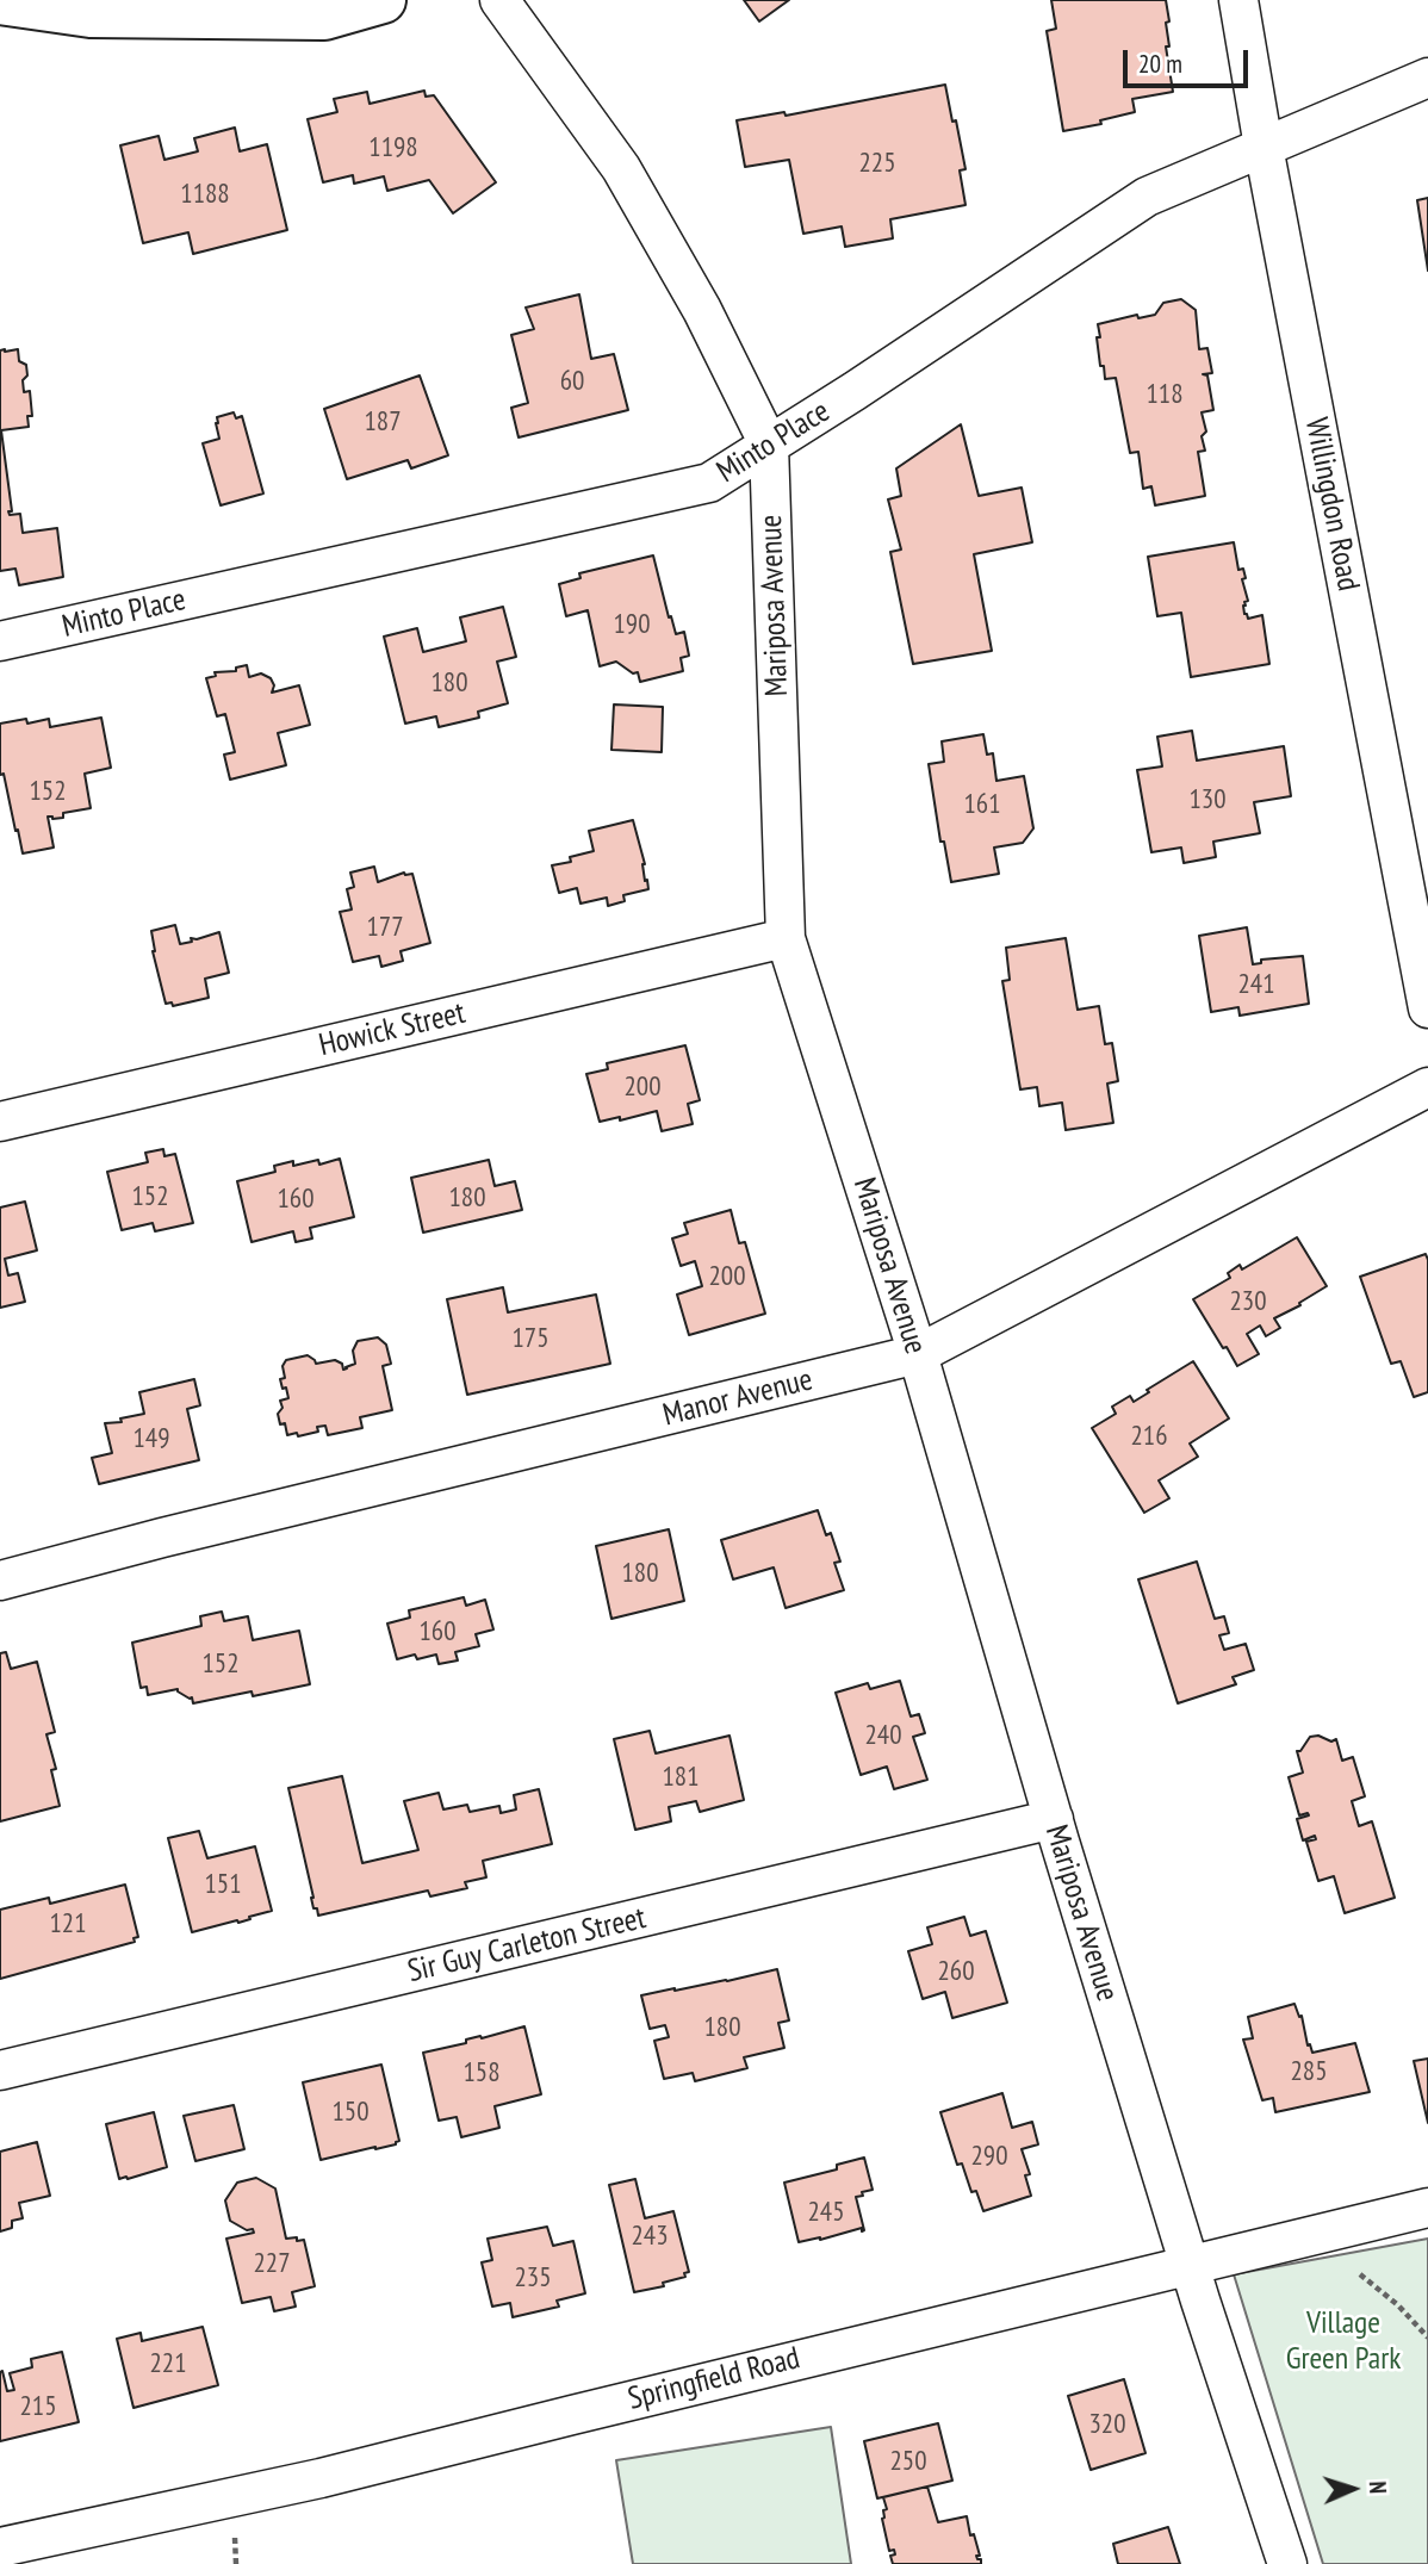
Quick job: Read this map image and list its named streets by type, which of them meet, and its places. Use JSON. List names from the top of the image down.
{
  "streets": {
    "street": [
      "Minto Place",
      "Willingdon Road",
      "Mariposa Avenue",
      "Howick Street",
      "Manor Avenue",
      "Sir Guy Carleton Street",
      "Springfield Road"
    ]
  },
  "crossings": [
    ["Minto Place", "Willingdon Road"],
    ["Minto Place", "Mariposa Avenue"],
    ["Mariposa Avenue", "Howick Street"],
    ["Mariposa Avenue", "Manor Avenue"],
    ["Mariposa Avenue", "Sir Guy Carleton Street"],
    ["Mariposa Avenue", "Springfield Road"]
  ],
  "parks": ["Village Green Park"],
  "house_numbers": [
    "1198",
    "225",
    "1188",
    "60",
    "118",
    "187",
    "190",
    "180",
    "152",
    "130",
    "161",
    "177",
    "241",
    "200",
    "152",
    "180",
    "160",
    "200",
    "230",
    "175",
    "216",
    "149",
    "180",
    "160",
    "152",
    "240",
    "181",
    "151",
    "121",
    "260",
    "180",
    "285",
    "158",
    "150",
    "290",
    "245",
    "243",
    "227",
    "235",
    "221",
    "215",
    "320",
    "250"
  ],
  "scale_bar": "20 m",
  "north": "right"
}
